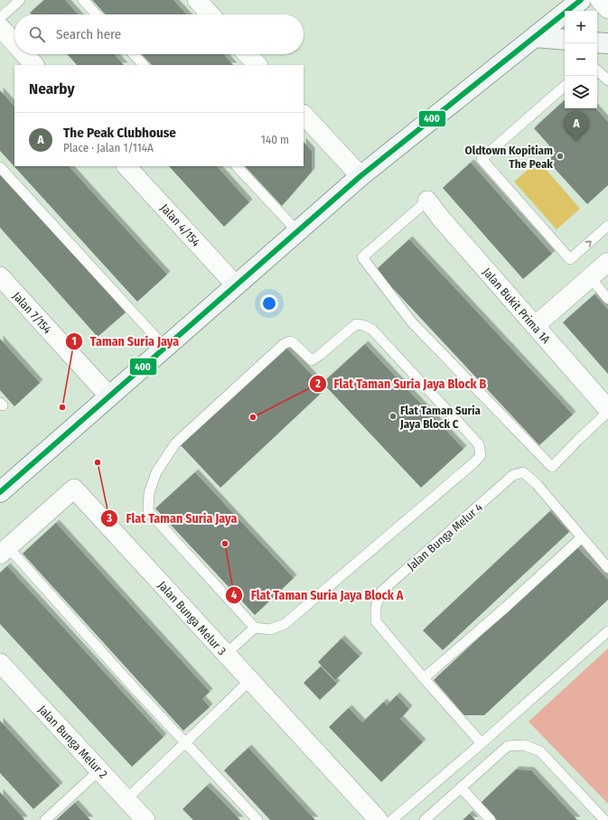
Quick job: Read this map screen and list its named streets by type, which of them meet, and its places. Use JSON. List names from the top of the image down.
{
  "streets": {
    "street": [
      "Jalan 4/154",
      "Jalan Bukit Prima 1A",
      "Jalan 7/154",
      "Jalan Bunga Melur 3",
      "Jalan Bunga Melur 2"
    ],
    "lane": ["Jalan Bunga Melur 4"]
  },
  "places": [
    "Oldtown Kopitiam The Peak",
    "Taman Suria Jaya",
    "Flat Taman Suria Jaya Block C",
    "Flat Taman Suria Jaya Block B",
    "Flat Taman Suria Jaya",
    "Flat Taman Suria Jaya Block A"
  ],
  "lines": ["transit line 400"],
  "page": {
    "map_buttons": ["+", "−"],
    "search": "Search here",
    "heading": "Nearby",
    "pins": "A",
    "list": [
      {
        "mark": "A",
        "name": "The Peak Clubhouse",
        "note": "Place · Jalan 1/114A",
        "value": "140 m"
      }
    ]
  }
}
